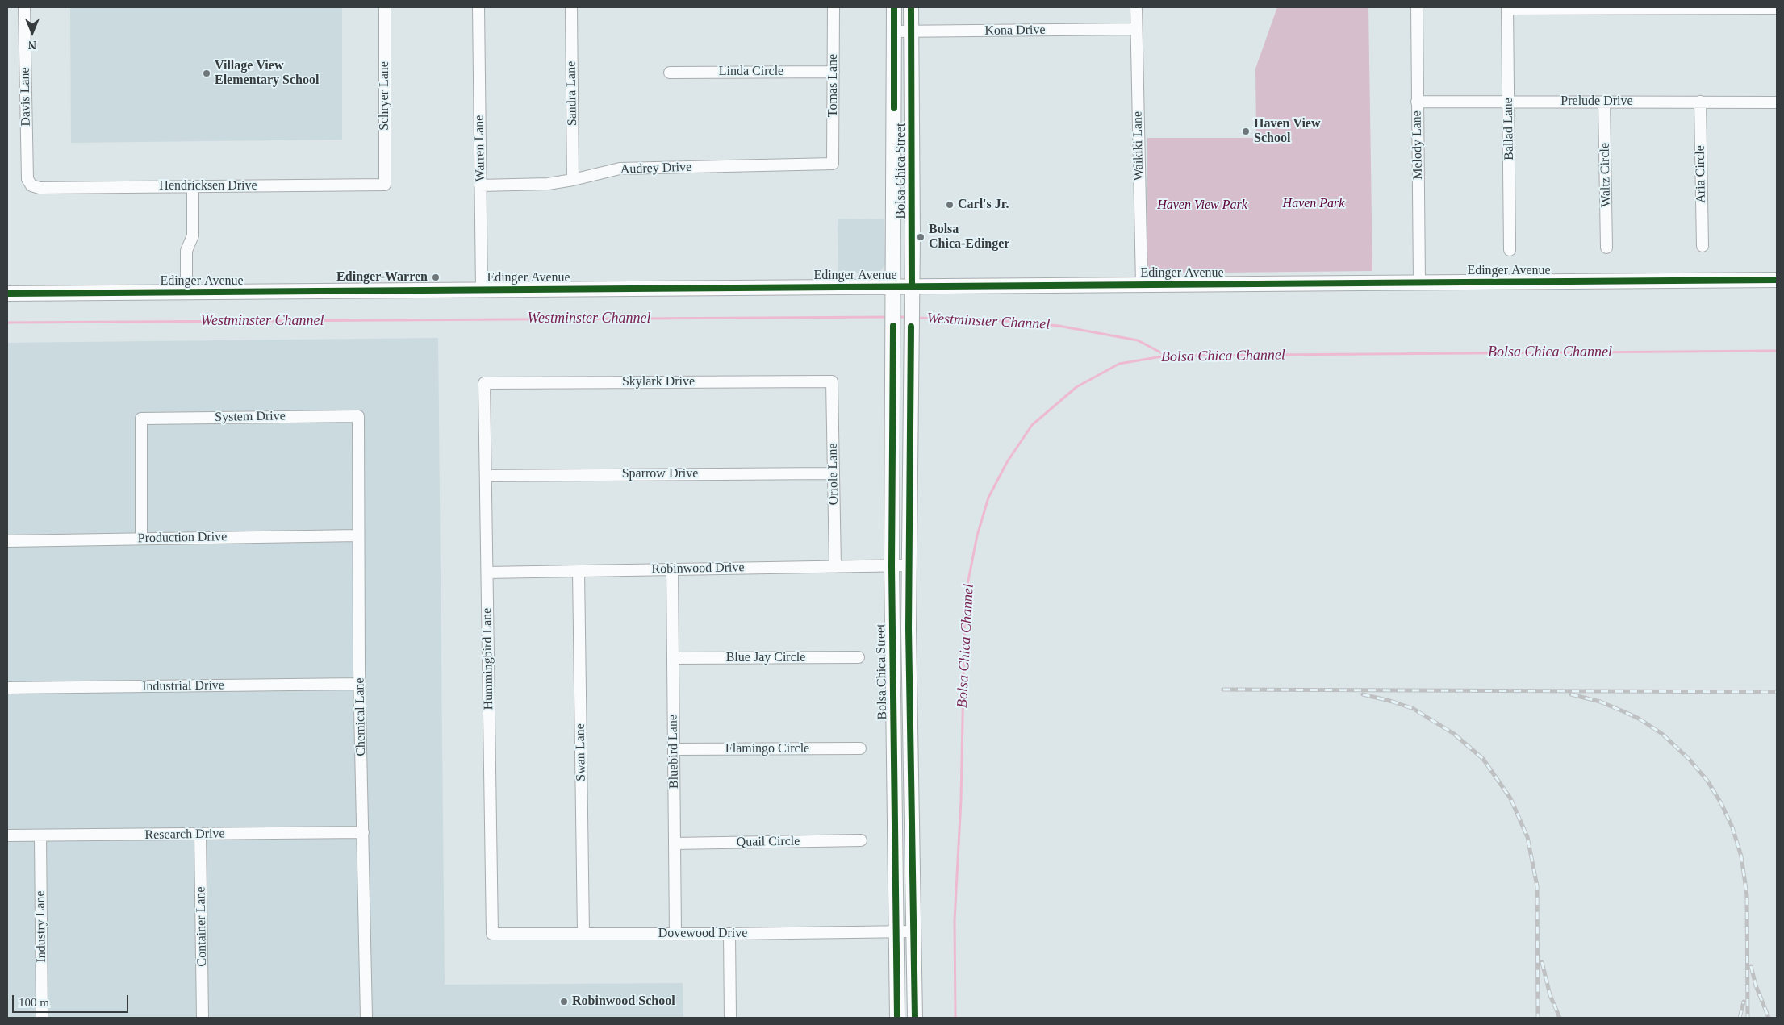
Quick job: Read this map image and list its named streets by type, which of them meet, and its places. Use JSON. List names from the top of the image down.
{
  "streets": {
    "main road": ["Bolsa Chica Street", "Edinger Avenue"],
    "street": [
      "Kona Drive",
      "Linda Circle",
      "Tomas Lane",
      "Sandra Lane",
      "Schryer Lane",
      "Davis Lane",
      "Prelude Drive",
      "Ballad Lane",
      "Melody Lane",
      "Waikiki Lane",
      "Warren Lane",
      "Audrey Drive",
      "Aria Circle",
      "Waltz Circle",
      "Hendricksen Drive",
      "Skylark Drive",
      "System Drive",
      "Sparrow Drive",
      "Oriole Lane",
      "Production Drive",
      "Robinwood Drive",
      "Blue Jay Circle",
      "Hummingbird Lane",
      "Industrial Drive",
      "Chemical Lane",
      "Flamingo Circle",
      "Bluebird Lane",
      "Swan Lane",
      "Research Drive",
      "Quail Circle",
      "Industry Lane",
      "Container Lane",
      "Dovewood Drive"
    ]
  },
  "crossings": [
    ["Kona Drive", "Waikiki Lane"],
    ["Kona Drive", "Bolsa Chica Street"],
    ["Linda Circle", "Tomas Lane"],
    ["Tomas Lane", "Audrey Drive"],
    ["Sandra Lane", "Audrey Drive"],
    ["Schryer Lane", "Hendricksen Drive"],
    ["Davis Lane", "Hendricksen Drive"],
    ["Prelude Drive", "Ballad Lane"],
    ["Prelude Drive", "Melody Lane"],
    ["Prelude Drive", "Aria Circle"],
    ["Prelude Drive", "Waltz Circle"],
    ["Melody Lane", "Edinger Avenue"],
    ["Waikiki Lane", "Edinger Avenue"],
    ["Warren Lane", "Audrey Drive"],
    ["Warren Lane", "Edinger Avenue"],
    ["Bolsa Chica Street", "Edinger Avenue"],
    ["Bolsa Chica Street", "Robinwood Drive"],
    ["Bolsa Chica Street", "Dovewood Drive"],
    ["Skylark Drive", "Oriole Lane"],
    ["Skylark Drive", "Hummingbird Lane"],
    ["System Drive", "Production Drive"],
    ["System Drive", "Chemical Lane"],
    ["Sparrow Drive", "Oriole Lane"],
    ["Sparrow Drive", "Hummingbird Lane"],
    ["Oriole Lane", "Robinwood Drive"],
    ["Production Drive", "Chemical Lane"],
    ["Robinwood Drive", "Hummingbird Lane"],
    ["Robinwood Drive", "Bluebird Lane"],
    ["Robinwood Drive", "Swan Lane"],
    ["Blue Jay Circle", "Bluebird Lane"],
    ["Hummingbird Lane", "Dovewood Drive"],
    ["Industrial Drive", "Chemical Lane"],
    ["Chemical Lane", "Research Drive"],
    ["Flamingo Circle", "Bluebird Lane"],
    ["Bluebird Lane", "Quail Circle"],
    ["Bluebird Lane", "Dovewood Drive"],
    ["Swan Lane", "Dovewood Drive"],
    ["Research Drive", "Industry Lane"],
    ["Research Drive", "Container Lane"]
  ],
  "water": ["Westminster Channel", "Bolsa Chica Channel"],
  "parks": ["Haven Park", "Haven View Park"],
  "places": [
    "Village View Elementary School",
    "Haven View School",
    "Carl's Jr.",
    "Bolsa Chica-Edinger",
    "Edinger-Warren",
    "Robinwood School"
  ],
  "scale_bar": "100 m",
  "north": "bottom"
}
